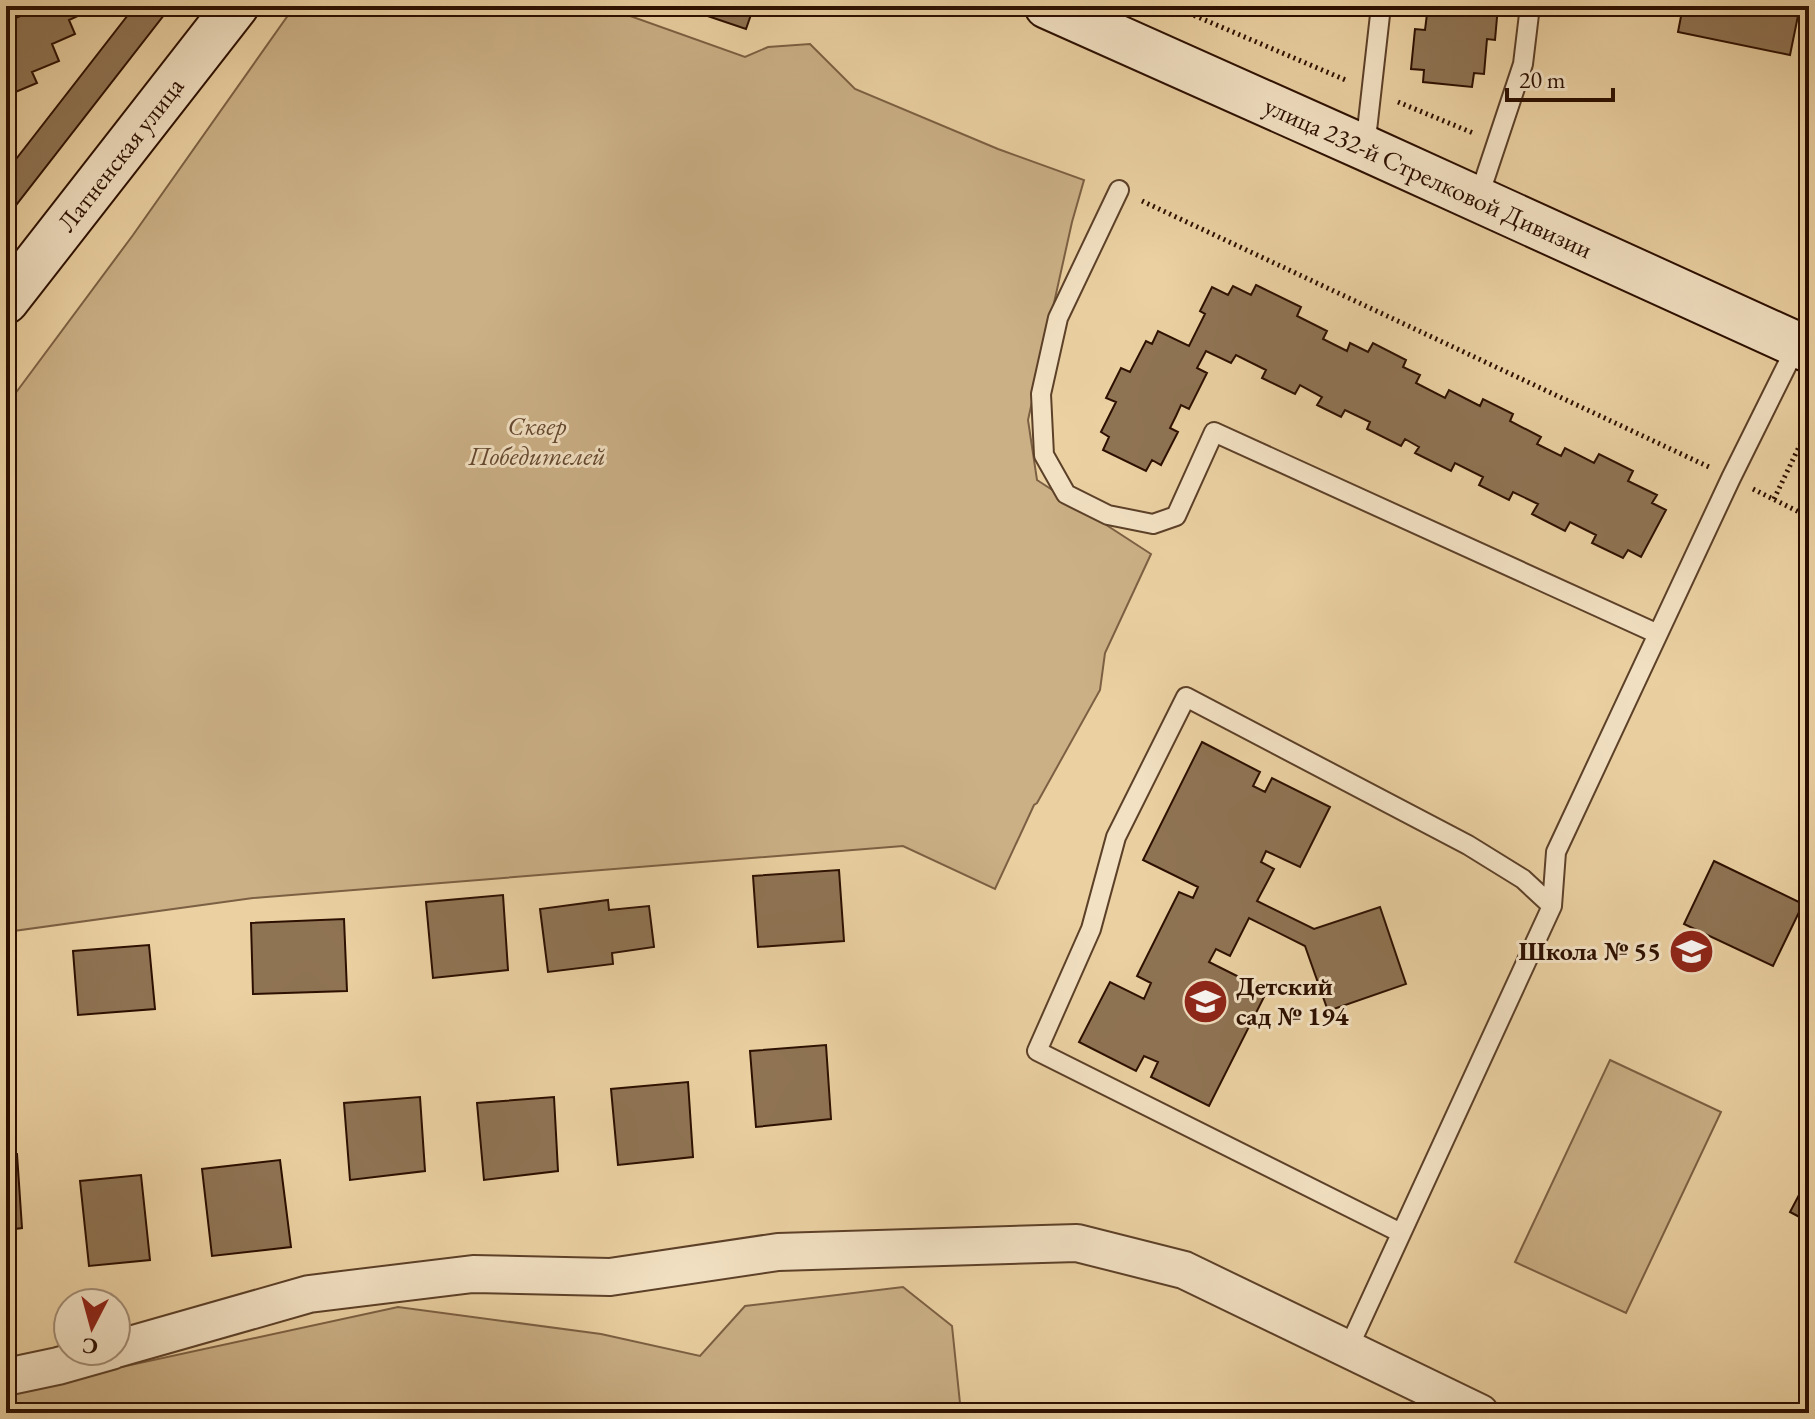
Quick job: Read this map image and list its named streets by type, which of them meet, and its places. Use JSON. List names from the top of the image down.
{
  "streets": {
    "street": ["Латненская улица", "улица 232-й Стрелковой Дивизии"]
  },
  "parks": ["Сквер Победителей"],
  "places": {
    "school or university": ["Школа № 55", "Детский сад № 194"]
  },
  "scale_bar": "20 m",
  "north": "bottom"
}
